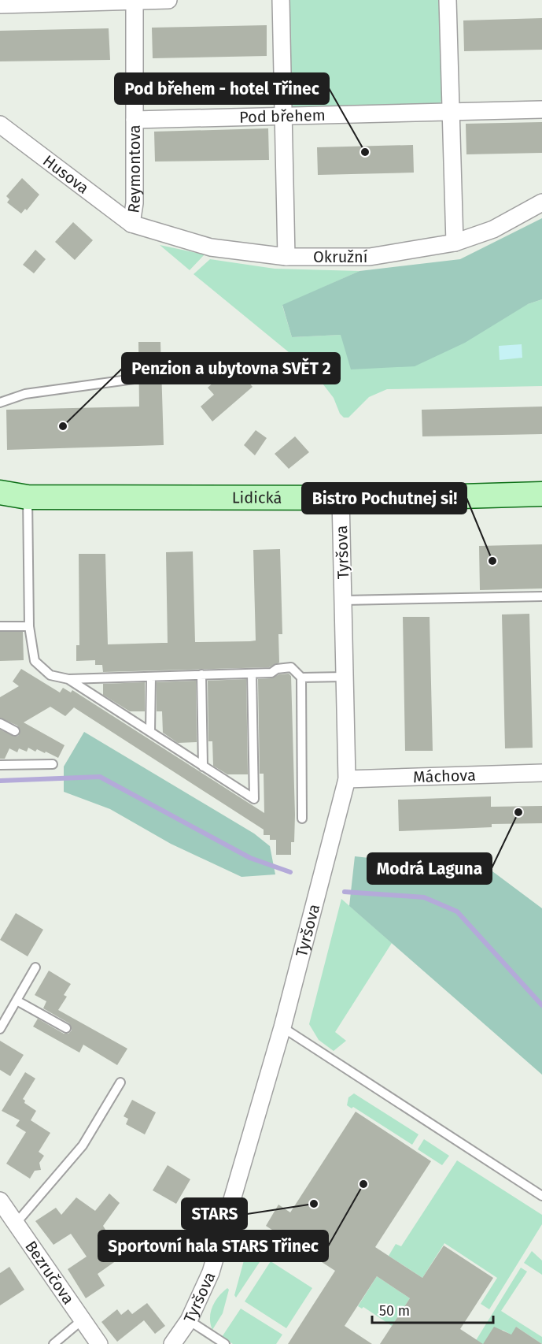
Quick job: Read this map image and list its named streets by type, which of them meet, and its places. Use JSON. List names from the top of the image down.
{
  "streets": {
    "street": [
      "Pod břehem",
      "Reymontova",
      "Husova",
      "Okružní",
      "Lidická",
      "Tyršova",
      "Máchova",
      "Bezručova"
    ]
  },
  "crossings": [
    ["Pod břehem", "Reymontova"],
    ["Reymontova", "Husova"],
    ["Reymontova", "Okružní"],
    ["Husova", "Okružní"],
    ["Lidická", "Tyršova"],
    ["Tyršova", "Máchova"]
  ],
  "places": [
    "Pod břehem - hotel Třinec",
    "Penzion a ubytovna SVĚT 2",
    "Bistro Pochutnej si!",
    "Modrá Laguna",
    "Sportovní hala STARS Třinec",
    "STARS"
  ],
  "scale_bar": "50 m"
}
